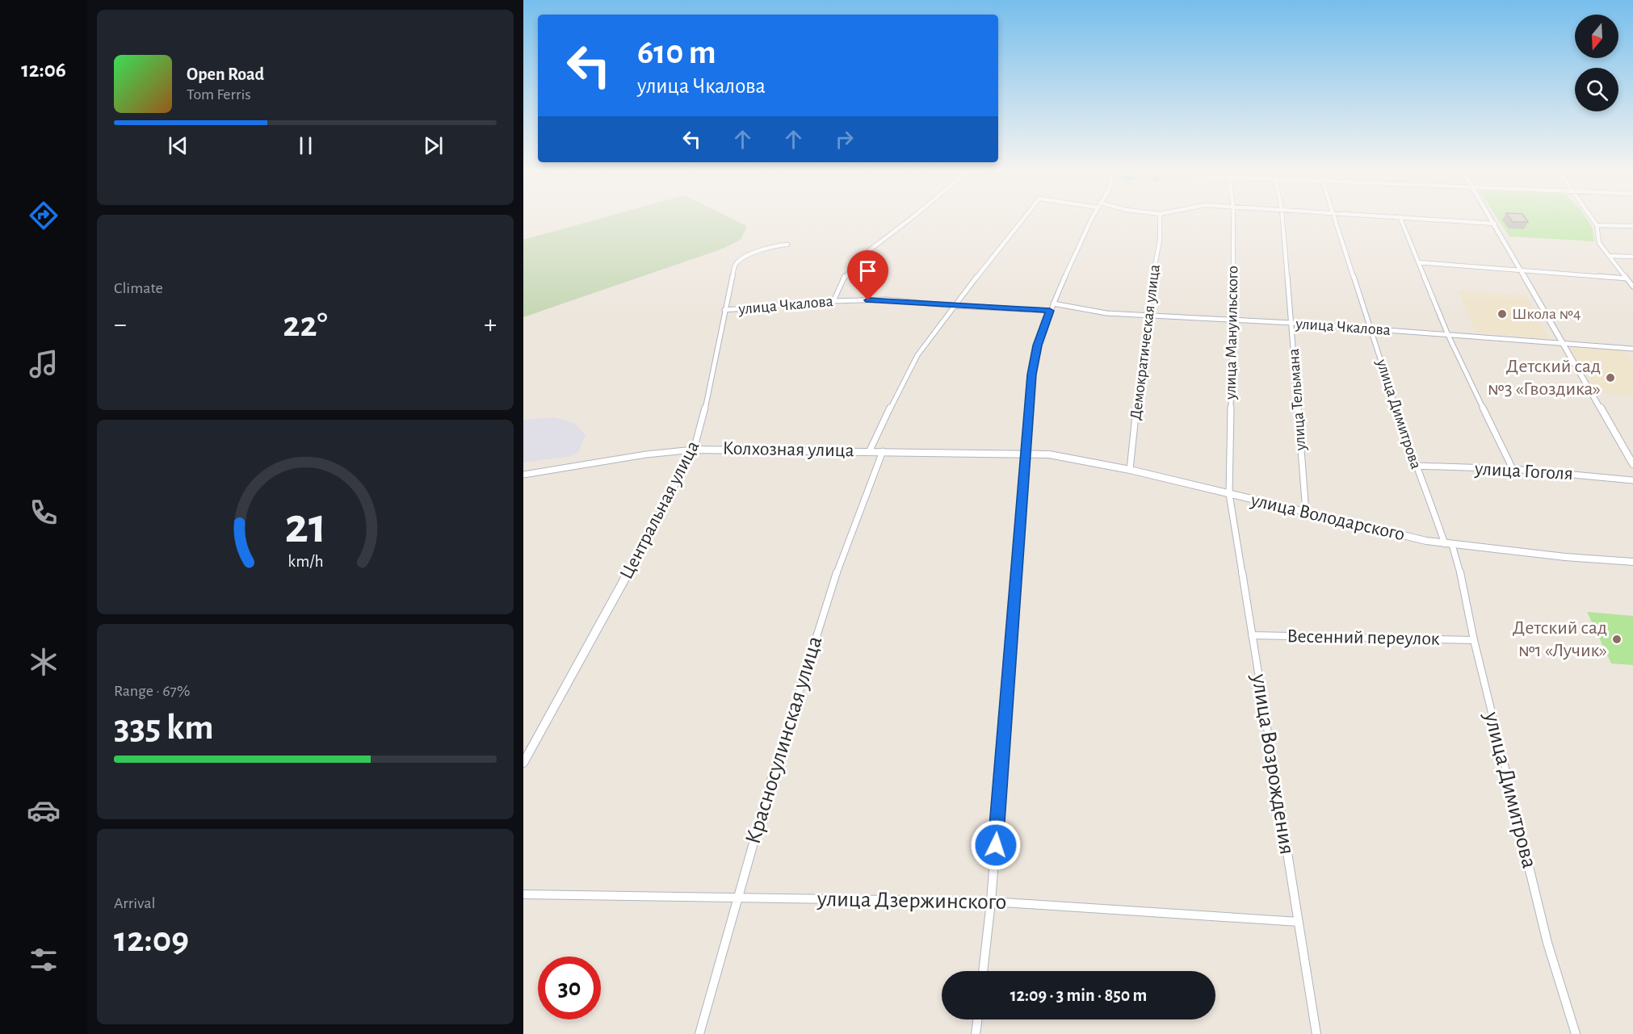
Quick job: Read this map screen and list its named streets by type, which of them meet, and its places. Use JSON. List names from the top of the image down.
{
  "streets": {
    "street": [
      "улица Чкалова",
      "улица Мануильского",
      "Демократическая улица",
      "улица Тельмана",
      "улица Димитрова",
      "Колхозная улица",
      "улица Гоголя",
      "Центральная улица",
      "улица Володарского",
      "Весенний переулок",
      "Красносулинская улица",
      "улица Возрождения",
      "улица Дзержинского"
    ]
  },
  "crossings": [
    ["улица Чкалова", "улица Мануильского"],
    ["улица Чкалова", "Демократическая улица"],
    ["улица Чкалова", "улица Тельмана"],
    ["улица Чкалова", "улица Димитрова"],
    ["улица Чкалова", "Центральная улица"],
    ["улица Мануильского", "улица Володарского"],
    ["улица Мануильского", "улица Возрождения"],
    ["Демократическая улица", "улица Володарского"],
    ["улица Тельмана", "улица Володарского"],
    ["улица Димитрова", "улица Гоголя"],
    ["улица Димитрова", "улица Володарского"],
    ["улица Димитрова", "Весенний переулок"],
    ["Колхозная улица", "Центральная улица"],
    ["Колхозная улица", "улица Володарского"],
    ["Колхозная улица", "Красносулинская улица"],
    ["улица Володарского", "улица Возрождения"],
    ["Весенний переулок", "улица Возрождения"],
    ["Красносулинская улица", "улица Дзержинского"],
    ["улица Возрождения", "улица Дзержинского"]
  ],
  "places": ["Школа №4", "Детский сад №3 «Гвоздика»", "Детский сад №1 «Лучик»"],
  "north": "bottom",
  "page": {
    "tabs": "12:06",
    "turn": ["610 m", "улица Чкалова"],
    "song": ["Open Road", "Tom Ferris"],
    "tile": [
      "Climate",
      ["Range · 67%", "335 km"],
      ["Arrival", "12:09"]
    ],
    "heat": ["−", "22°", "+"],
    "limit": "30",
    "trip": "12:09 · 3 min · 850 m",
    "gauge": ["21", "km/h"]
  }
}
